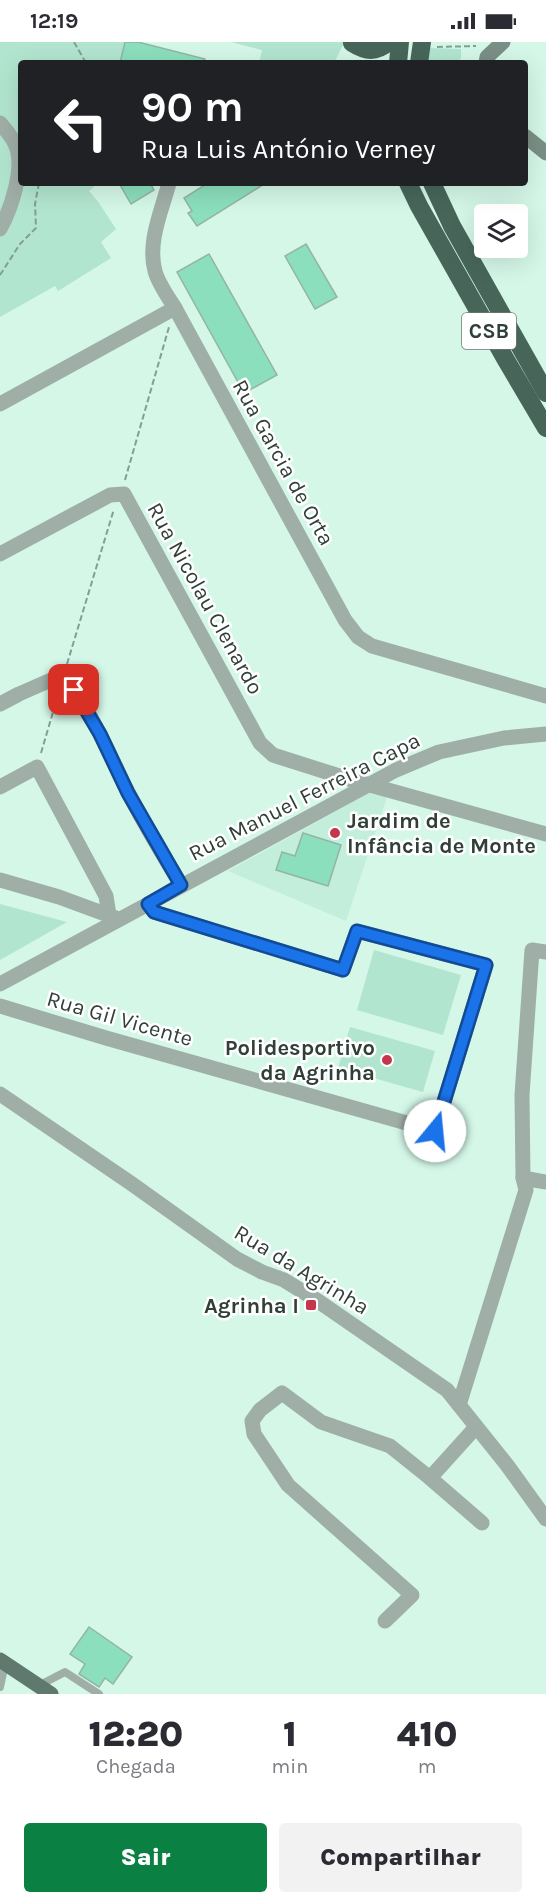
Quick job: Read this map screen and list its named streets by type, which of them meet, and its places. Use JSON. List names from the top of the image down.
{
  "streets": {
    "highway": ["CSB"],
    "street": [
      "Rua Garcia de Orta",
      "Rua Nicolau Clenardo",
      "Rua Manuel Ferreira Capa",
      "Rua Gil Vicente",
      "Rua da Agrinha"
    ]
  },
  "crossings": [
    ["Rua Nicolau Clenardo", "Rua Manuel Ferreira Capa"],
    ["Rua Manuel Ferreira Capa", "Rua Gil Vicente"]
  ],
  "places": {
    "other": ["Jardim de Infância de Monte", "Polidesportivo da Agrinha"],
    "transit": ["Agrinha I"]
  },
  "page": {
    "status": "12:19",
    "turn": ["90 m", "Rua Luis António Verney"],
    "eta": [
      "12:20",
      "Chegada",
      "1",
      "min",
      "410",
      "m"
    ],
    "buttons": ["Sair", "Compartilhar"]
  }
}
